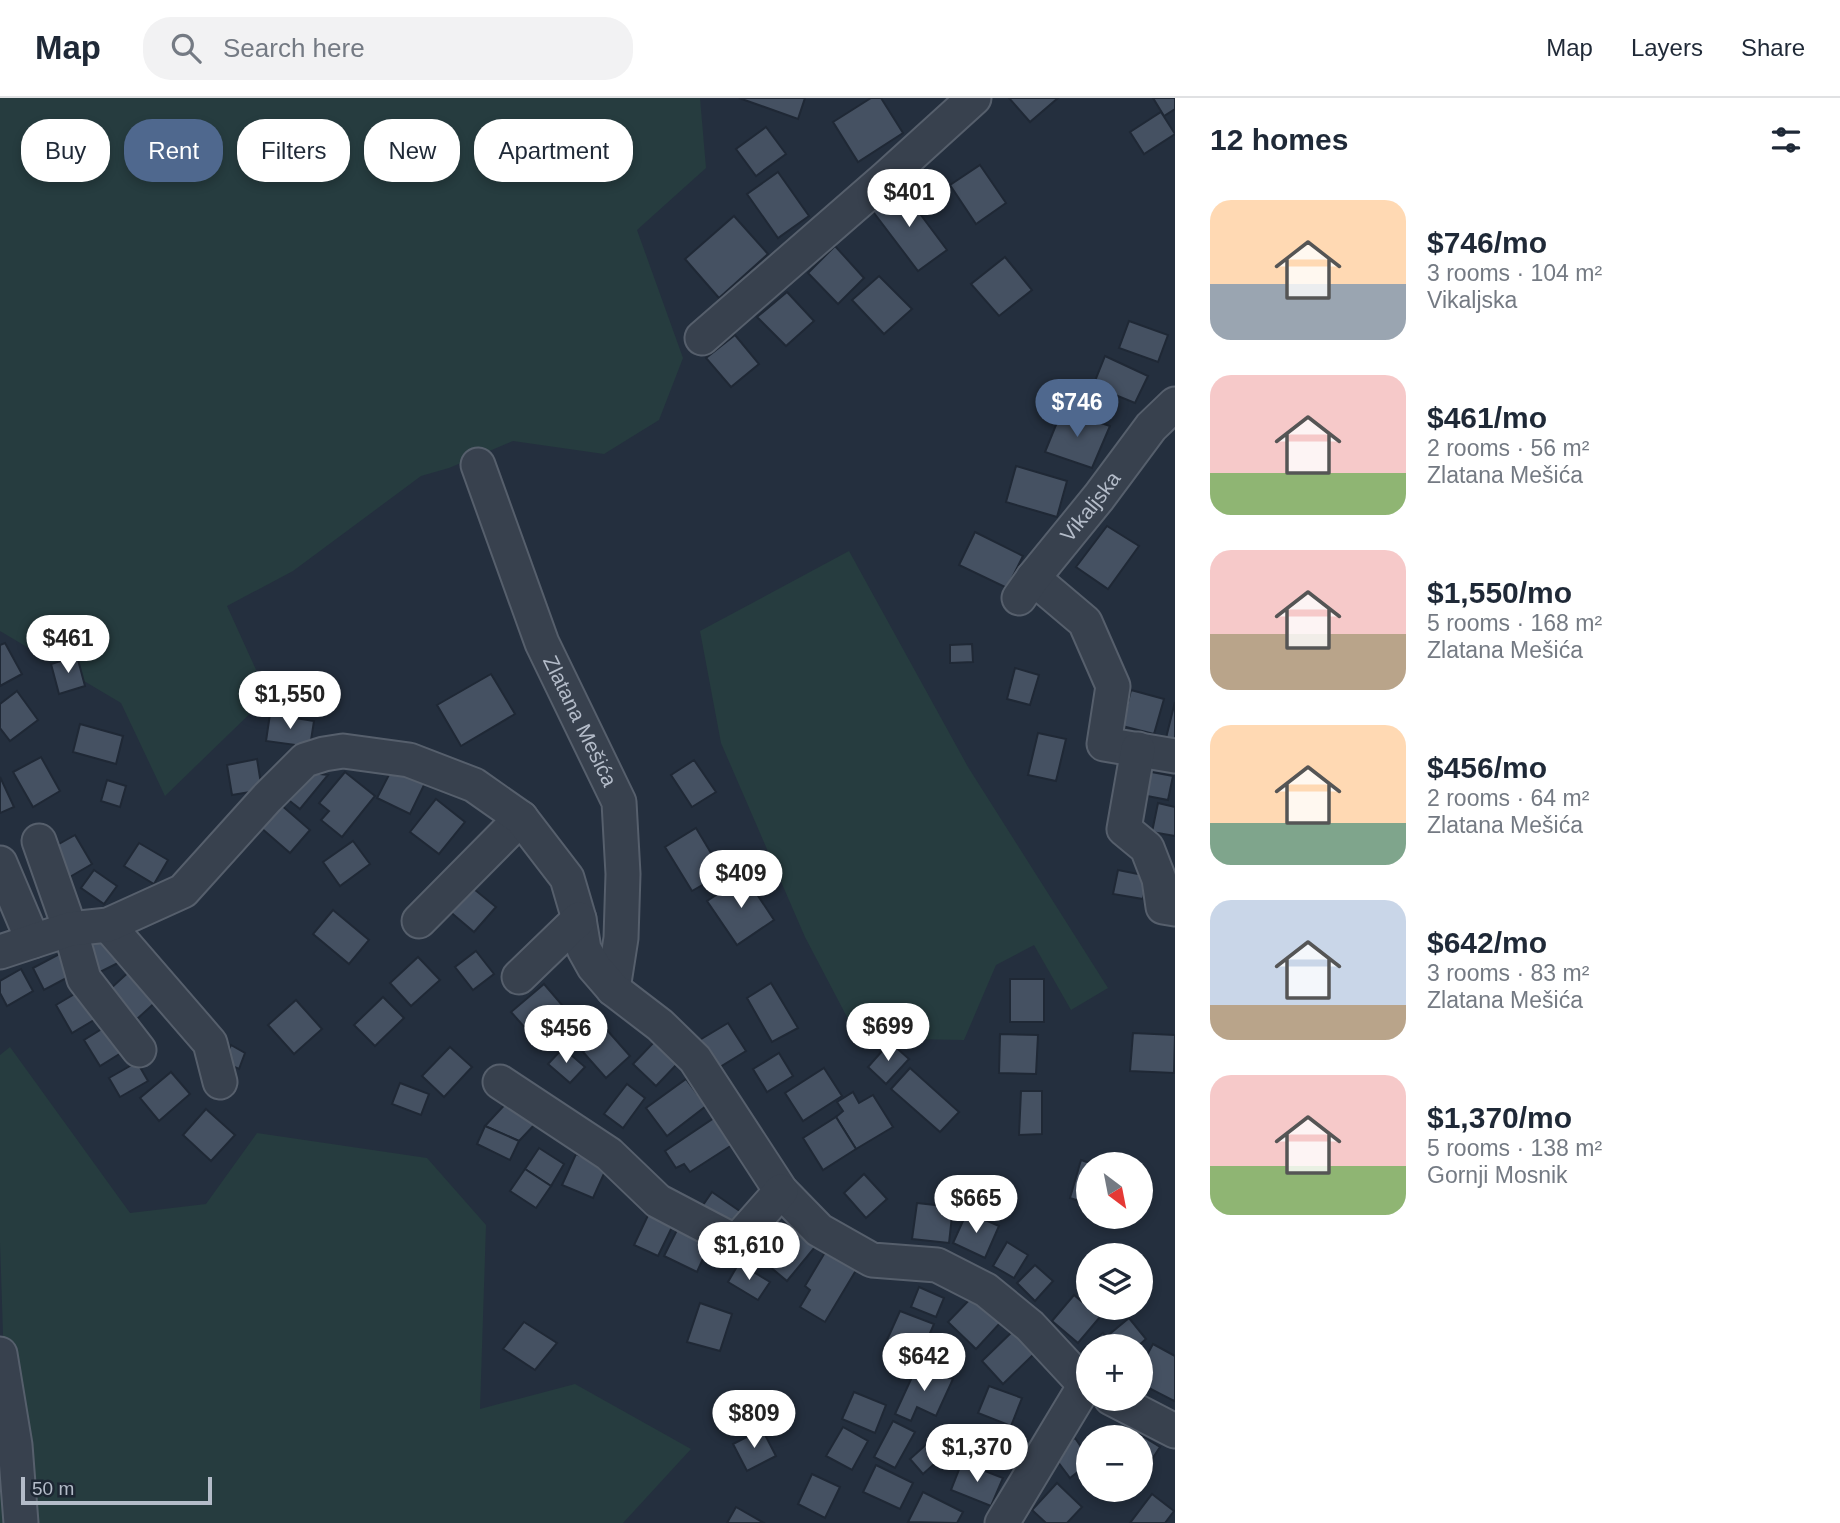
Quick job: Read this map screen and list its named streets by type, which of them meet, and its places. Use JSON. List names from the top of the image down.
{
  "streets": {
    "street": ["Vikaljska", "Zlatana Mešića"]
  },
  "scale_bar": "50 m",
  "north": "bottom right",
  "page": {
    "header": "Map",
    "search": "Search here",
    "nav": ["Map", "Layers", "Share"],
    "heading": "12 homes",
    "chip": [
      "Buy",
      "Rent",
      "Filters",
      "New",
      "Apartment"
    ],
    "price": [
      "$401",
      "$746",
      "$461",
      "$1,550",
      "$409",
      "$699",
      "$456",
      "$665",
      "$1,610",
      "$642",
      "$809",
      "$1,370"
    ],
    "list": [
      {
        "name": "$746/mo",
        "note": "3 rooms · 104 m² · Vikaljska"
      },
      {
        "name": "$461/mo",
        "note": "2 rooms · 56 m² · Zlatana Mešića"
      },
      {
        "name": "$1,550/mo",
        "note": "5 rooms · 168 m² · Zlatana Mešića"
      },
      {
        "name": "$456/mo",
        "note": "2 rooms · 64 m² · Zlatana Mešića"
      },
      {
        "name": "$642/mo",
        "note": "3 rooms · 83 m² · Zlatana Mešića"
      },
      {
        "name": "$1,370/mo",
        "note": "5 rooms · 138 m² · Gornji Mosnik"
      }
    ],
    "map_buttons": ["+", "−"],
    "scale": "50 m"
  }
}
